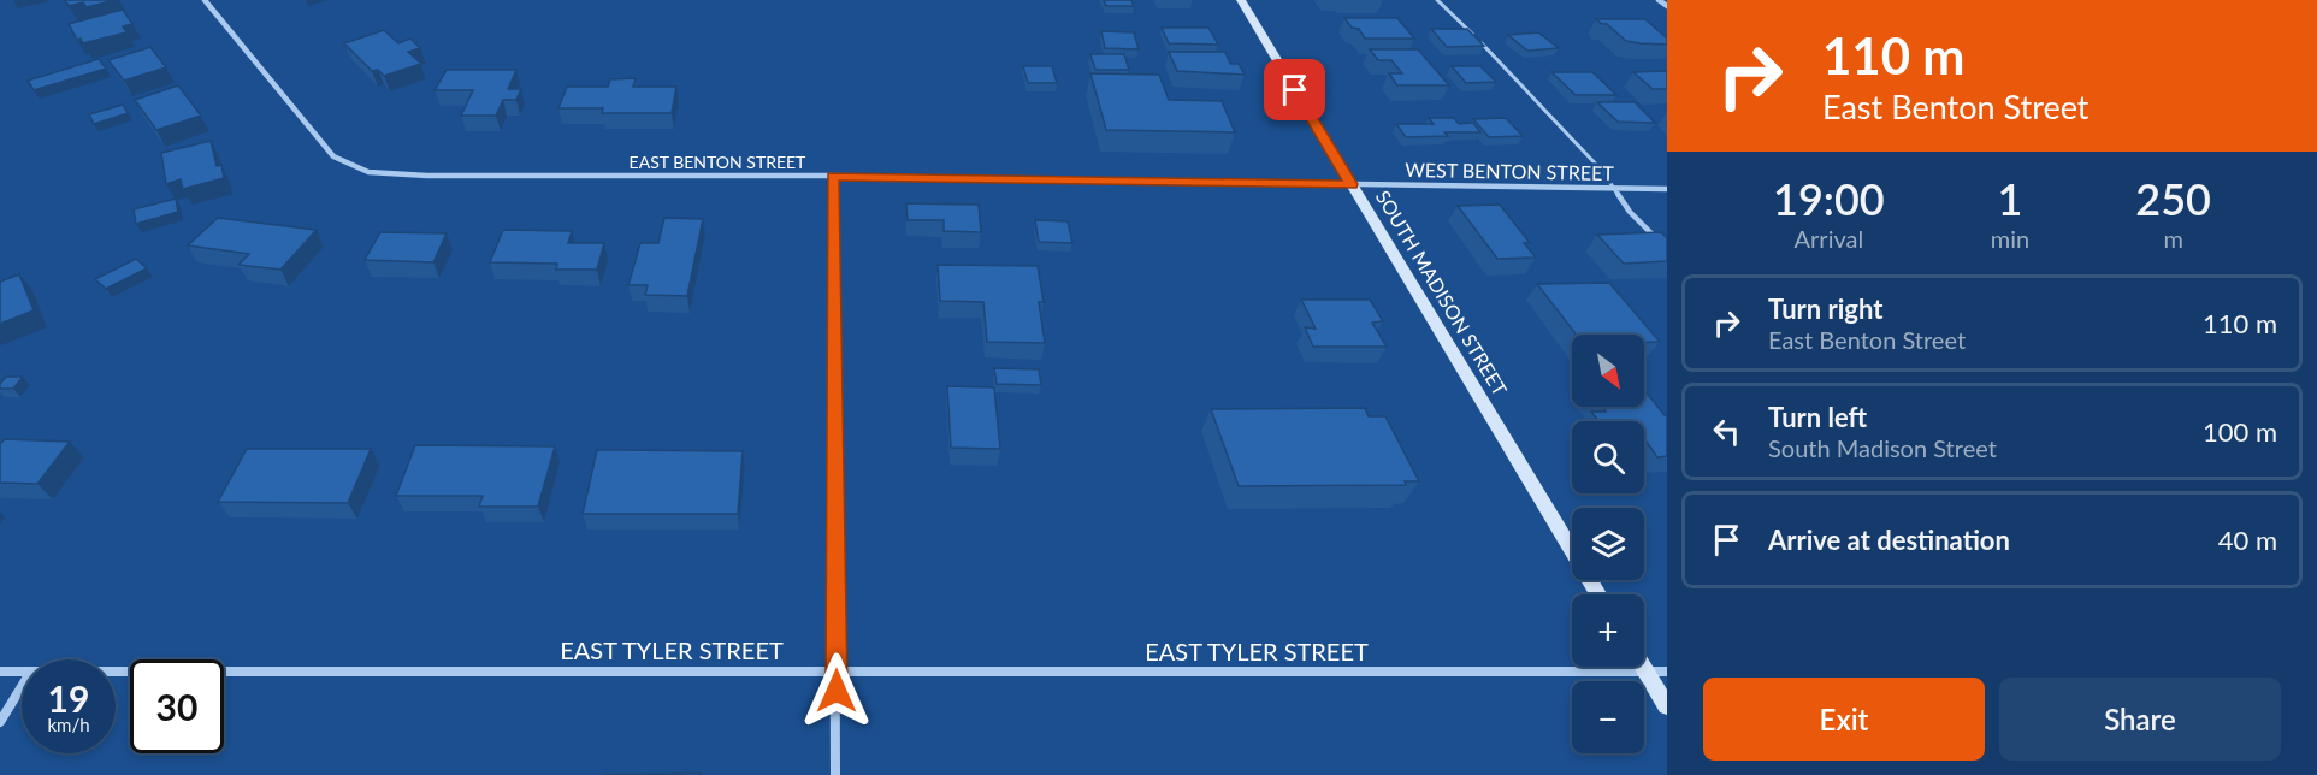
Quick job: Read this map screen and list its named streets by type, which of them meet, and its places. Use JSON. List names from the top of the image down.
{
  "streets": {
    "street": [
      "EAST BENTON STREET",
      "WEST BENTON STREET",
      "SOUTH MADISON STREET",
      "EAST TYLER STREET"
    ]
  },
  "crossings": [
    ["EAST BENTON STREET", "WEST BENTON STREET"],
    ["EAST BENTON STREET", "SOUTH MADISON STREET"],
    ["WEST BENTON STREET", "SOUTH MADISON STREET"]
  ],
  "north": "bottom right",
  "page": {
    "turn": ["110 m", "East Benton Street"],
    "eta": [
      "19:00",
      "Arrival",
      "1",
      "min",
      "250",
      "m"
    ],
    "list": [
      {
        "name": "Turn right",
        "note": "East Benton Street",
        "value": "110 m"
      },
      {
        "name": "Turn left",
        "note": "South Madison Street",
        "value": "100 m"
      },
      {
        "name": "Arrive at destination",
        "value": "40 m"
      }
    ],
    "map_buttons": ["+", "−"],
    "speed": "19 km/h",
    "limit": "30",
    "buttons": ["Exit", "Share"]
  }
}
